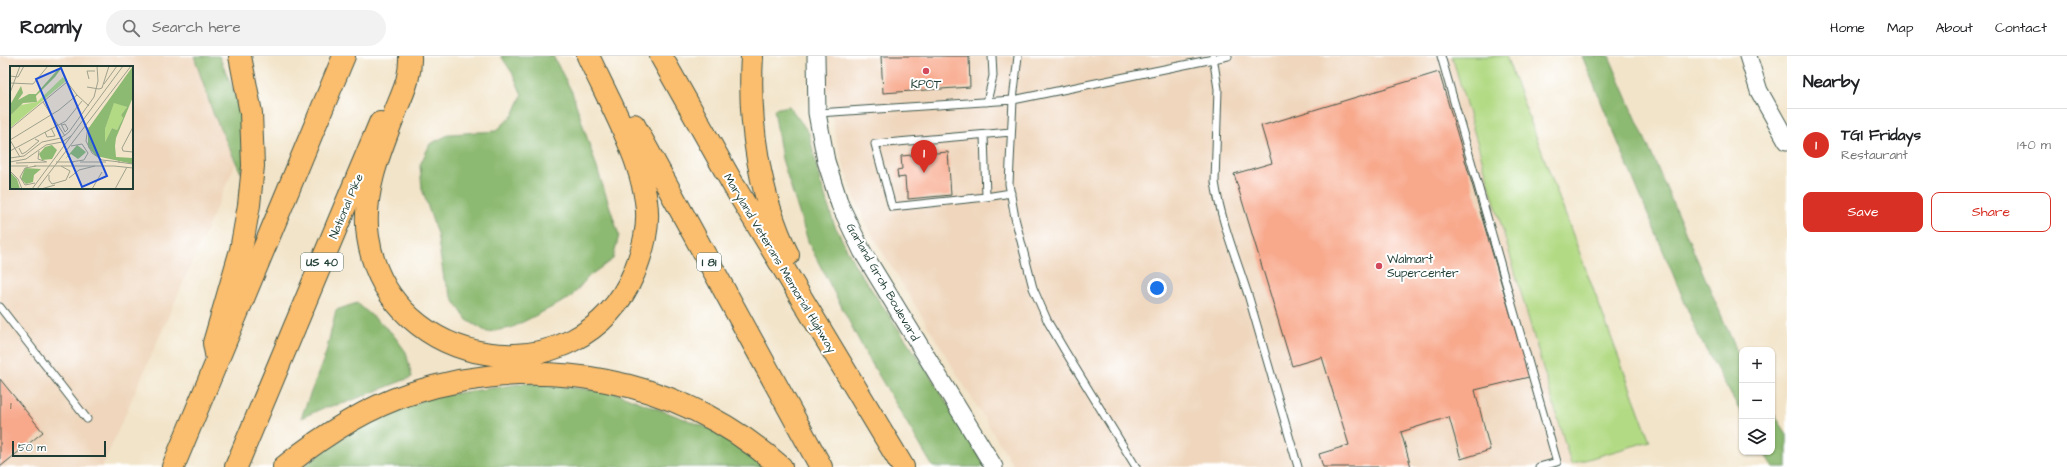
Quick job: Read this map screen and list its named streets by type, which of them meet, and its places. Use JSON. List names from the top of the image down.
{
  "streets": {
    "main road": [
      "National Pike",
      "US 40",
      "I 81",
      "Maryland Veterans Memorial Highway"
    ],
    "street": ["Garland Groh Boulevard"]
  },
  "places": ["KPOT", "Walmart Supercenter"],
  "house_numbers": ["1"],
  "scale_bar": "50 m",
  "page": {
    "header": "Roamly",
    "search": "Search here",
    "nav": [
      "Home",
      "Map",
      "About",
      "Contact"
    ],
    "heading": "Nearby",
    "list": [
      {
        "mark": "1",
        "name": "TGI Fridays",
        "note": "Restaurant",
        "value": "140 m"
      }
    ],
    "pins": "1",
    "buttons": ["Save", "Share"],
    "map_buttons": ["+", "−"],
    "scale": "50 m"
  }
}
